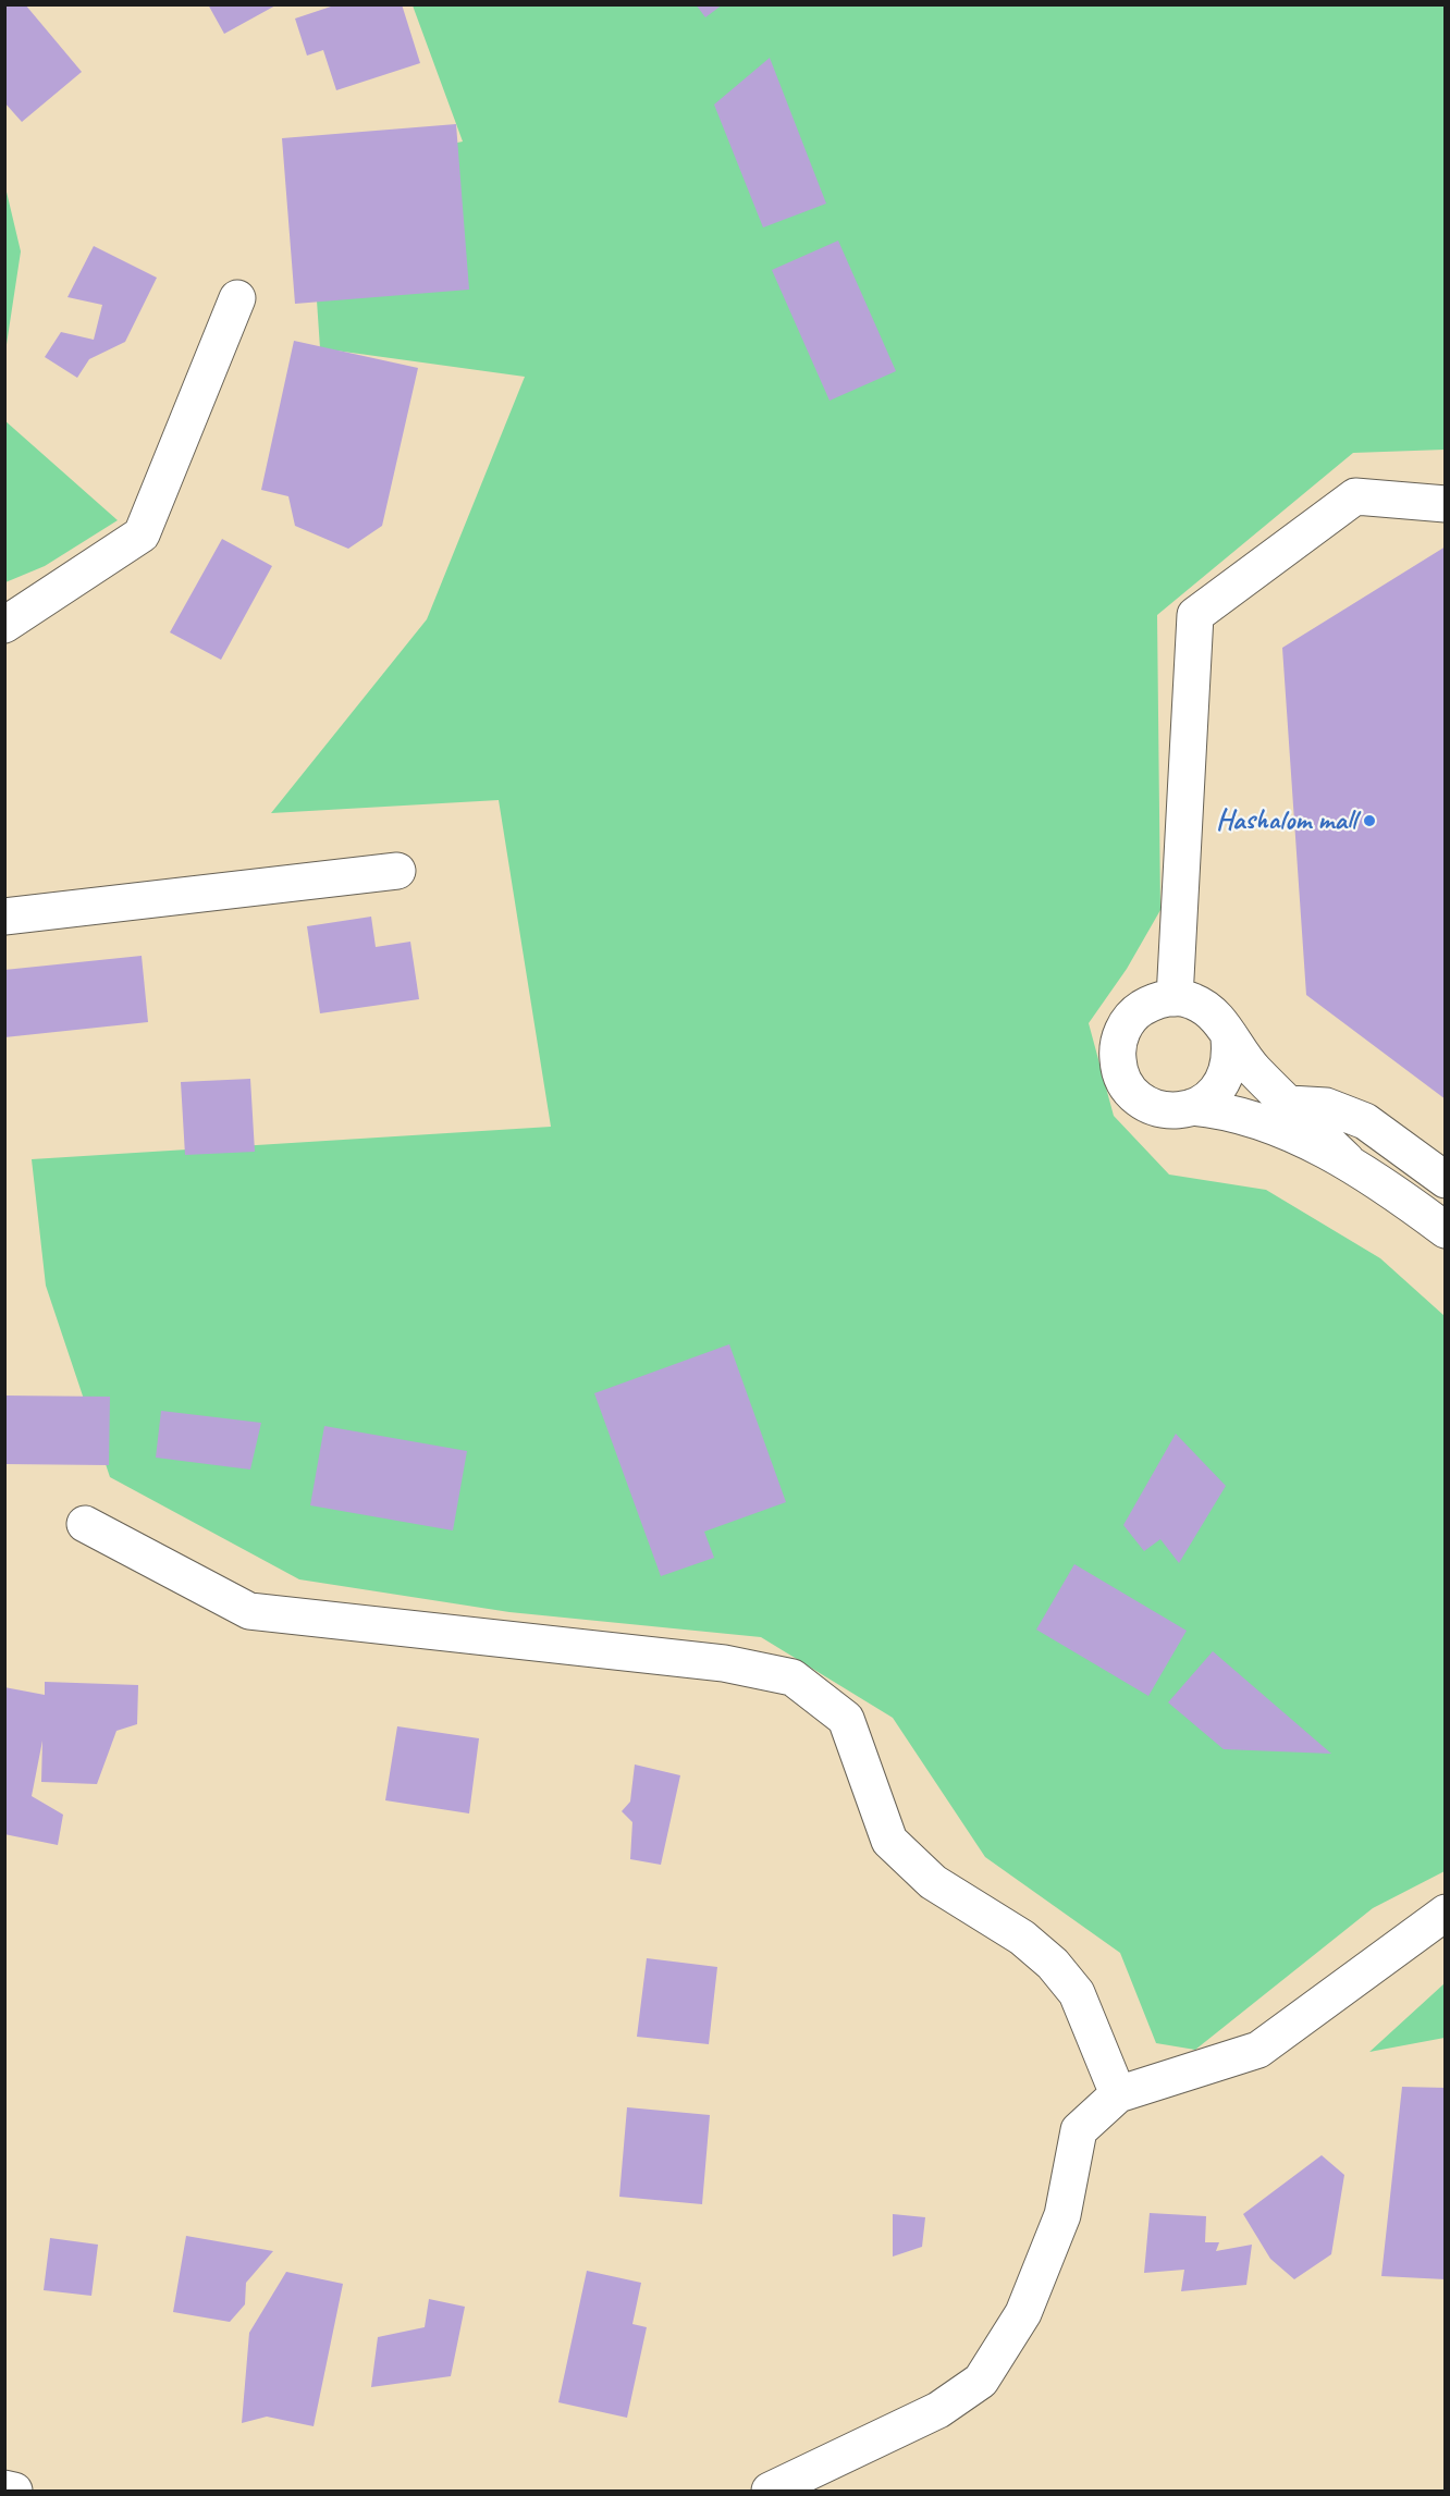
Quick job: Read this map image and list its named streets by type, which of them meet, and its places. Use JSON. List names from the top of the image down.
{
  "places": ["Hashalom mall"]
}
